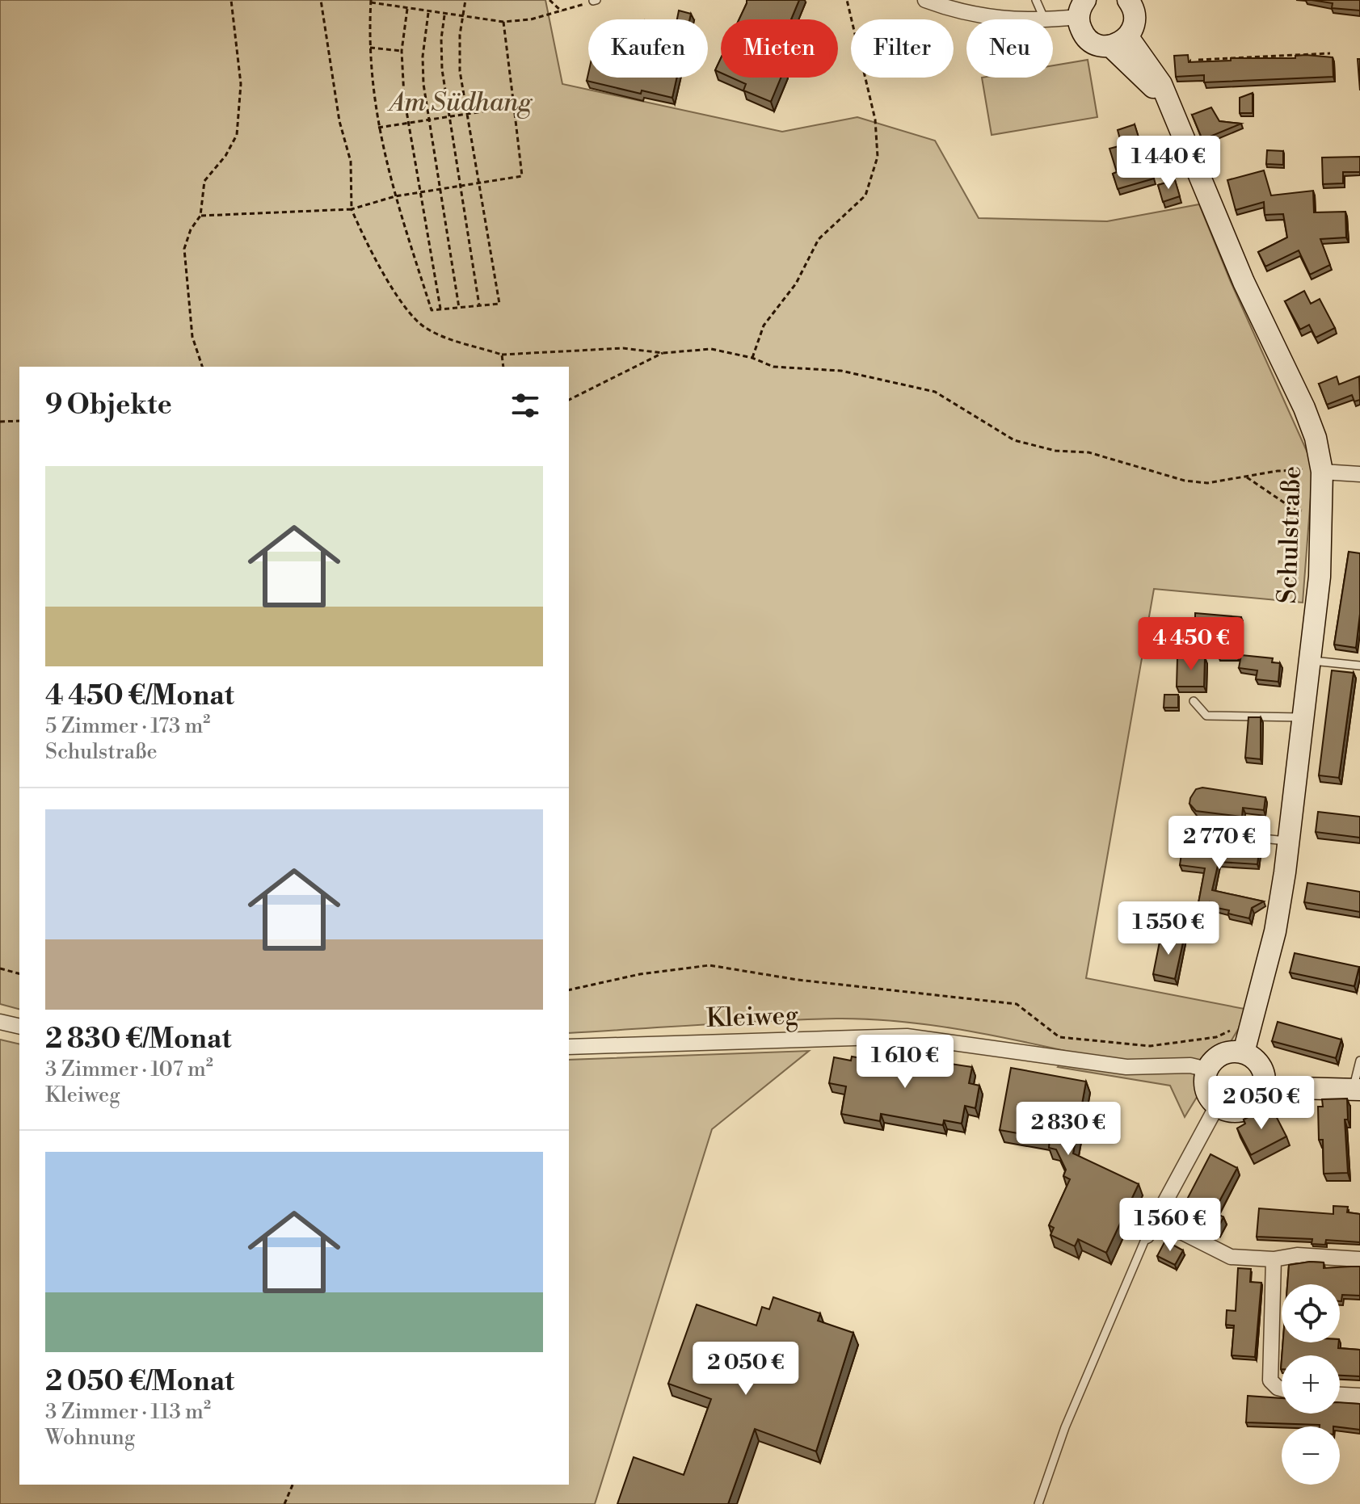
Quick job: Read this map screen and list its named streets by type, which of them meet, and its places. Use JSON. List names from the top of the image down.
{
  "streets": {
    "main road": ["Schulstraße"],
    "street": ["Kleiweg"]
  },
  "crossings": [
    ["Schulstraße", "Kleiweg"]
  ],
  "parks": ["Am Südhang"],
  "page": {
    "chip": [
      "Kaufen",
      "Mieten",
      "Filter",
      "Neu"
    ],
    "price": [
      "1 440 €",
      "4 450 €",
      "2 770 €",
      "1 550 €",
      "1 610 €",
      "2 050 €",
      "2 830 €",
      "1 560 €",
      "2 050 €"
    ],
    "heading": "9 Objekte",
    "list": [
      {
        "name": "4 450 €/Monat",
        "note": "5 Zimmer · 173 m² · Schulstraße"
      },
      {
        "name": "2 830 €/Monat",
        "note": "3 Zimmer · 107 m² · Kleiweg"
      },
      {
        "name": "2 050 €/Monat",
        "note": "3 Zimmer · 113 m² · Wohnung"
      }
    ],
    "map_buttons": ["+", "−"]
  }
}
